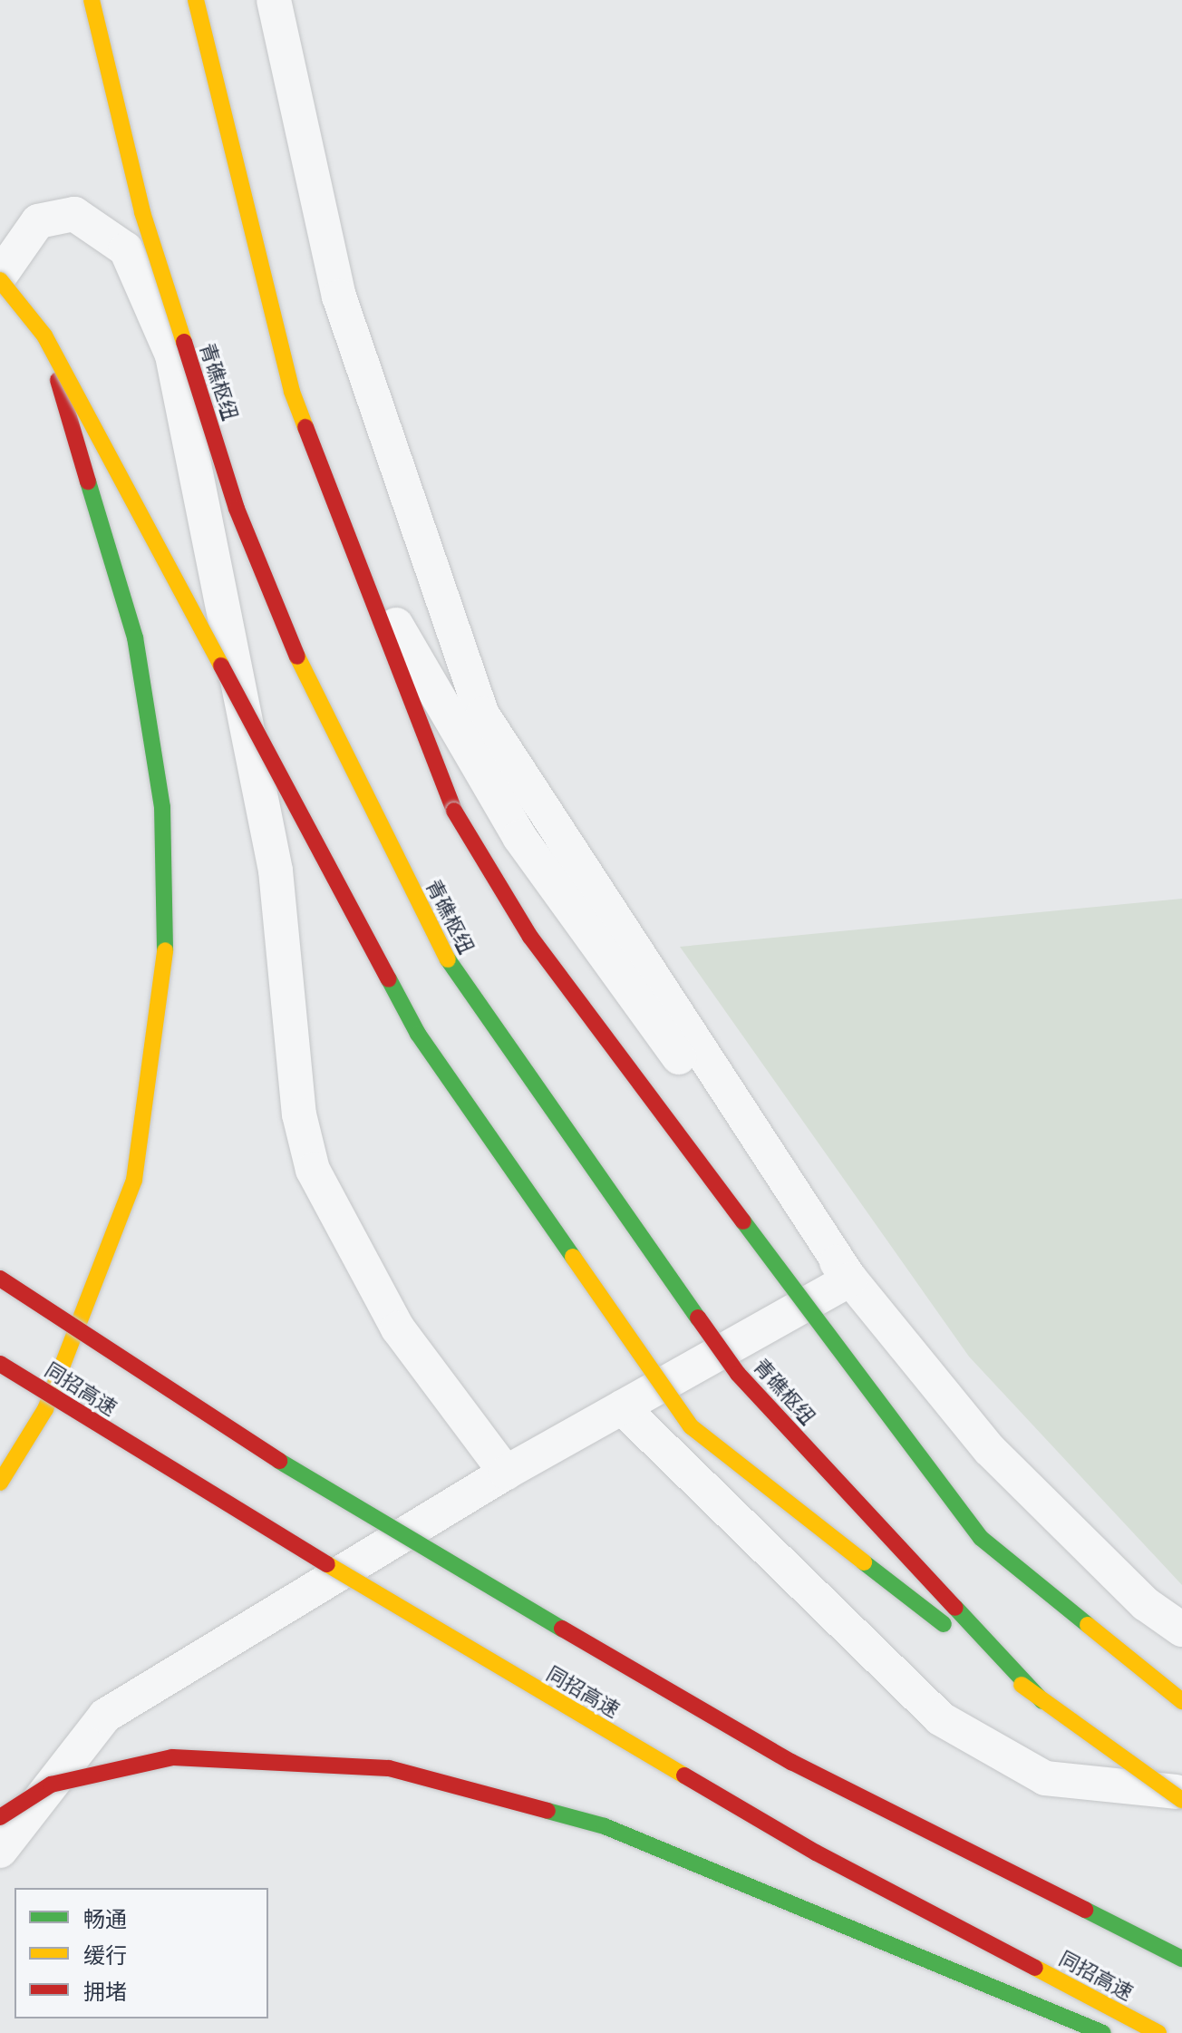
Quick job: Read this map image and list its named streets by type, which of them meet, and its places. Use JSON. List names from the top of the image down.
{
  "streets": {
    "main road": ["青礁枢纽", "同招高速"]
  },
  "legend": ["畅通", "缓行", "拥堵"]
}
